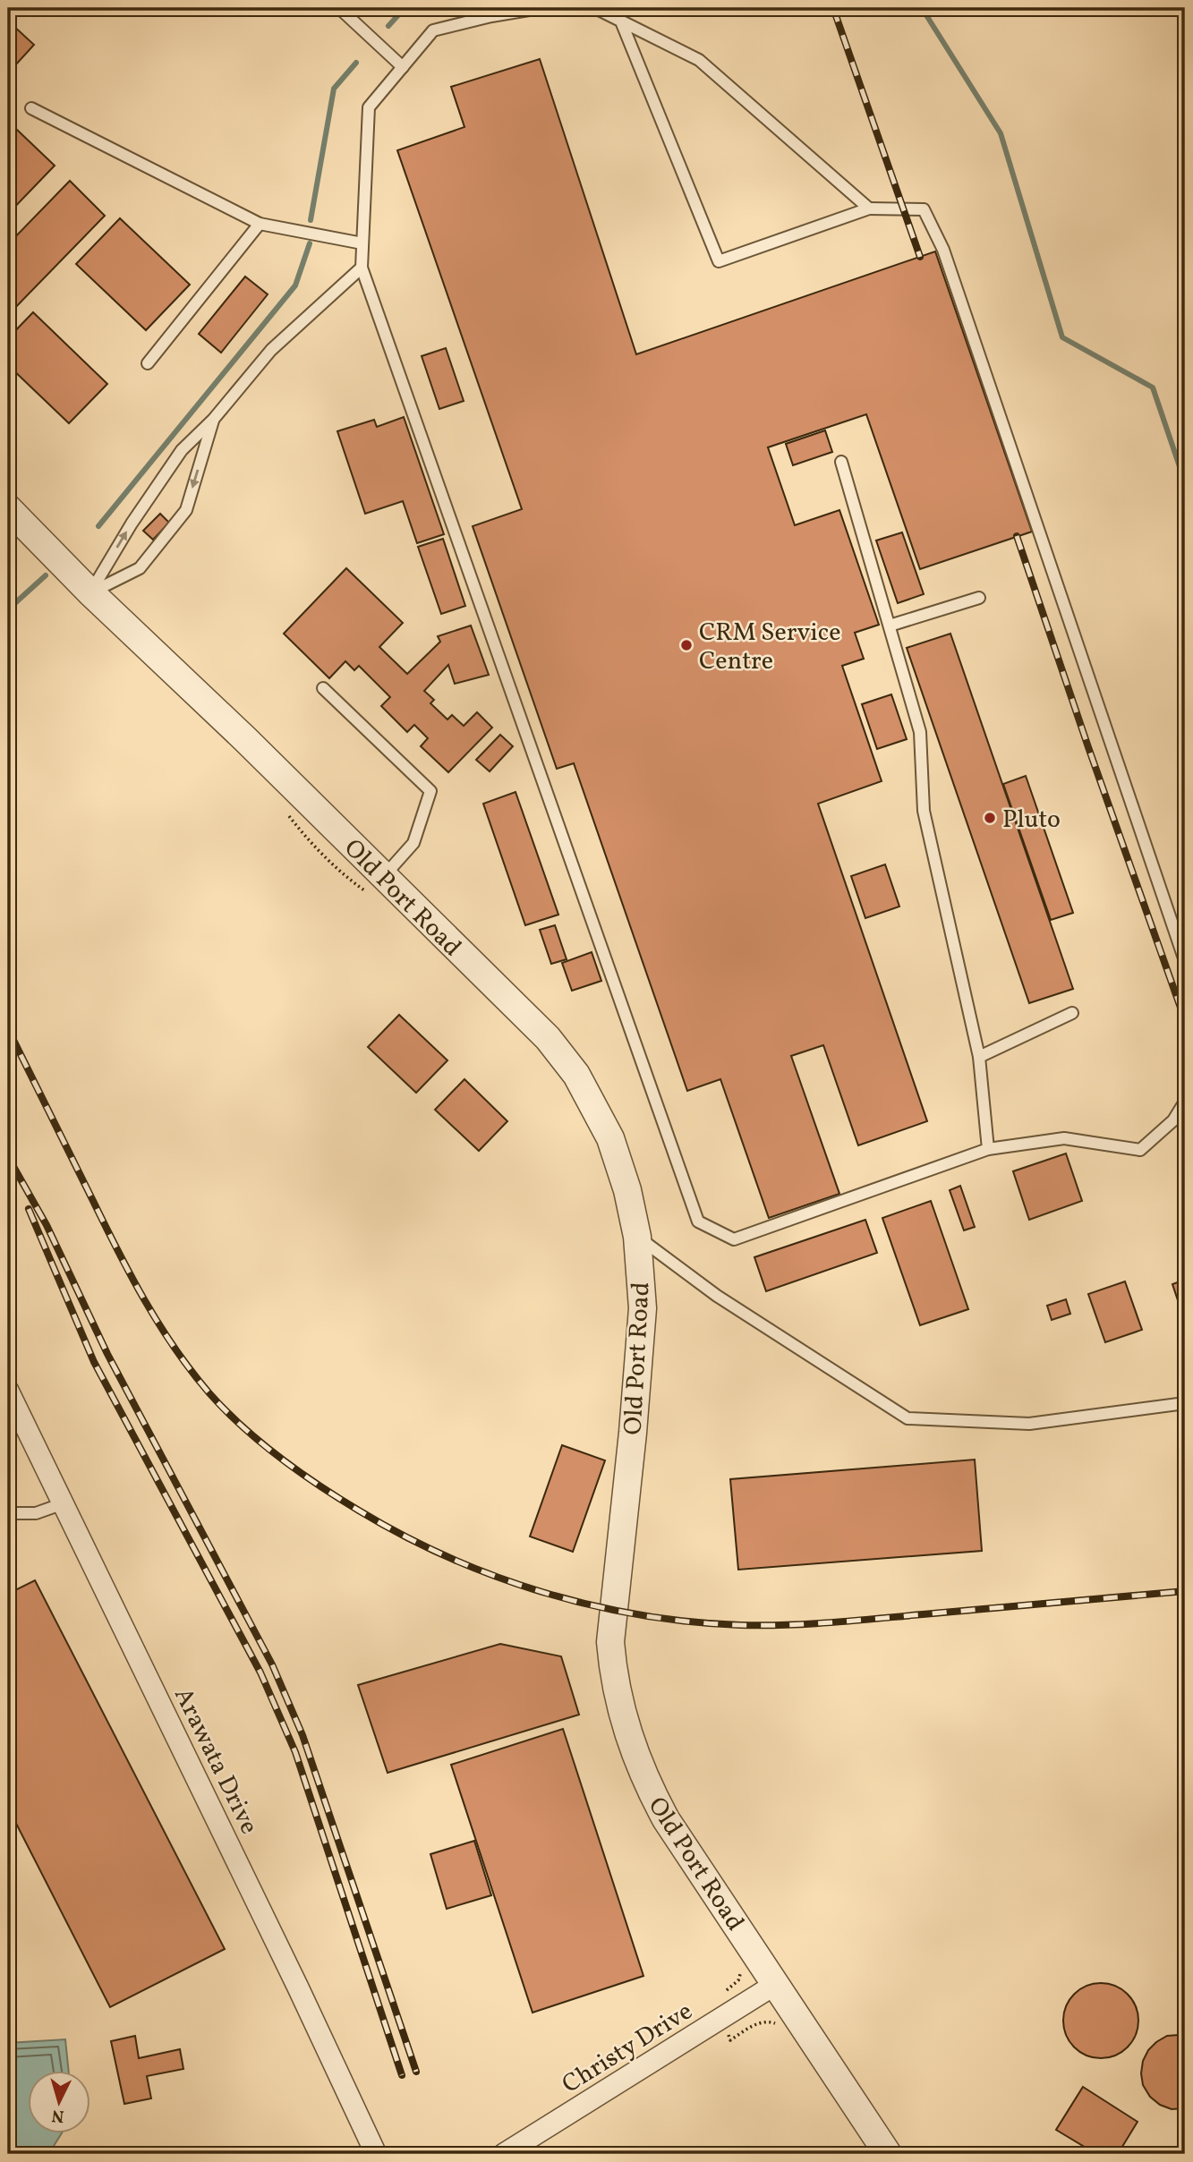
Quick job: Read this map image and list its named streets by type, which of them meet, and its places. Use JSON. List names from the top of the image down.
{
  "streets": {
    "street": ["Old Port Road", "Arawata Drive", "Christy Drive"]
  },
  "crossings": [
    ["Old Port Road", "Christy Drive"]
  ],
  "places": ["CRM Service Centre", "Pluto"],
  "north": "bottom"
}
